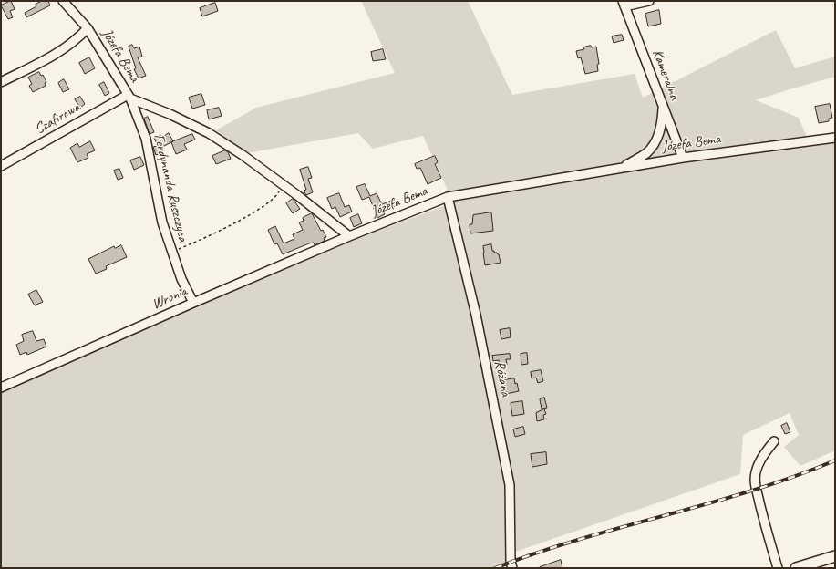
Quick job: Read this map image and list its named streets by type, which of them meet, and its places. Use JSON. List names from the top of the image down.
{
  "streets": {
    "street": [
      "Józefa Bema",
      "Kameralna",
      "Szafirowa",
      "Ferdynanda Ruszczyca",
      "Wronia",
      "Różana"
    ]
  },
  "crossings": [
    ["Józefa Bema", "Kameralna"],
    ["Józefa Bema", "Szafirowa"],
    ["Józefa Bema", "Ferdynanda Ruszczyca"],
    ["Józefa Bema", "Wronia"],
    ["Józefa Bema", "Różana"],
    ["Szafirowa", "Ferdynanda Ruszczyca"],
    ["Ferdynanda Ruszczyca", "Wronia"]
  ]
}
